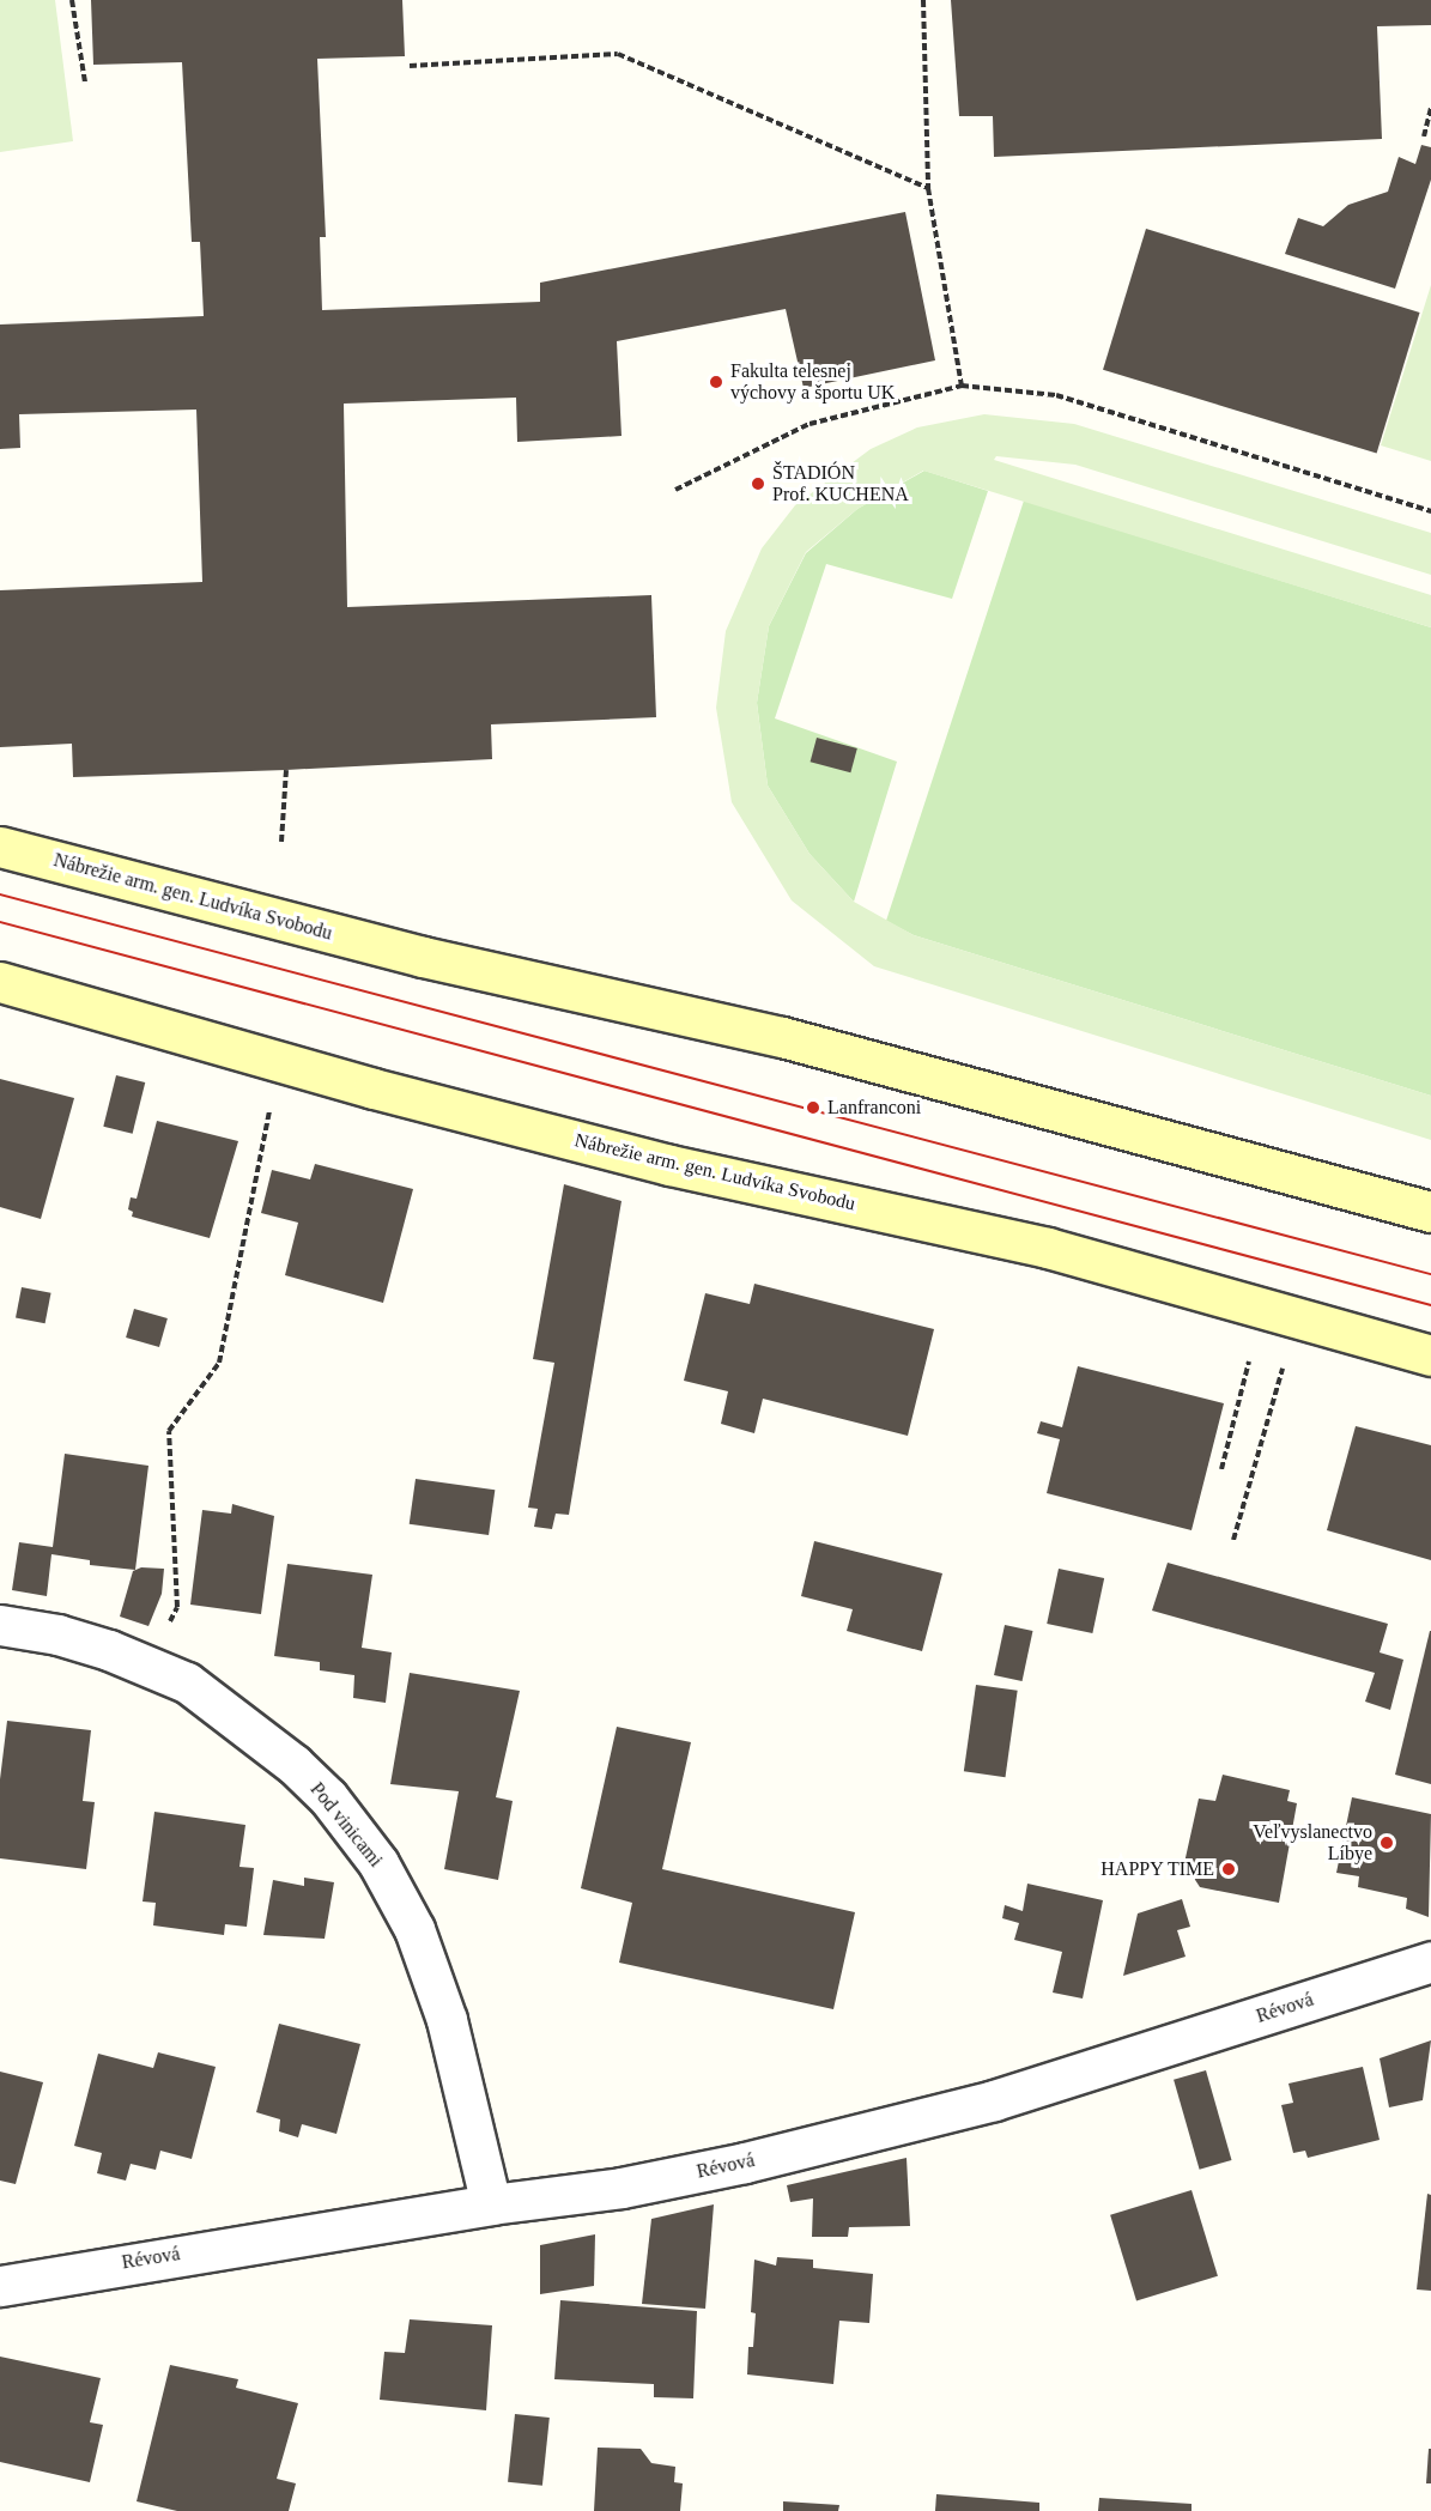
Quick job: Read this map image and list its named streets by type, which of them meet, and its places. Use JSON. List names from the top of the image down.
{
  "streets": {
    "main road": ["Nábrežie arm. gen. Ludvíka Svobodu"],
    "street": ["Pod vinicami", "Révová"]
  },
  "crossings": [
    ["Pod vinicami", "Révová"]
  ],
  "places": [
    "Fakulta telesnej výchovy a športu UK",
    "ŠTADIÓN Prof. KUCHENA",
    "Lanfranconi",
    "Veľvyslanectvo Líbye",
    "HAPPY TIME"
  ]
}
